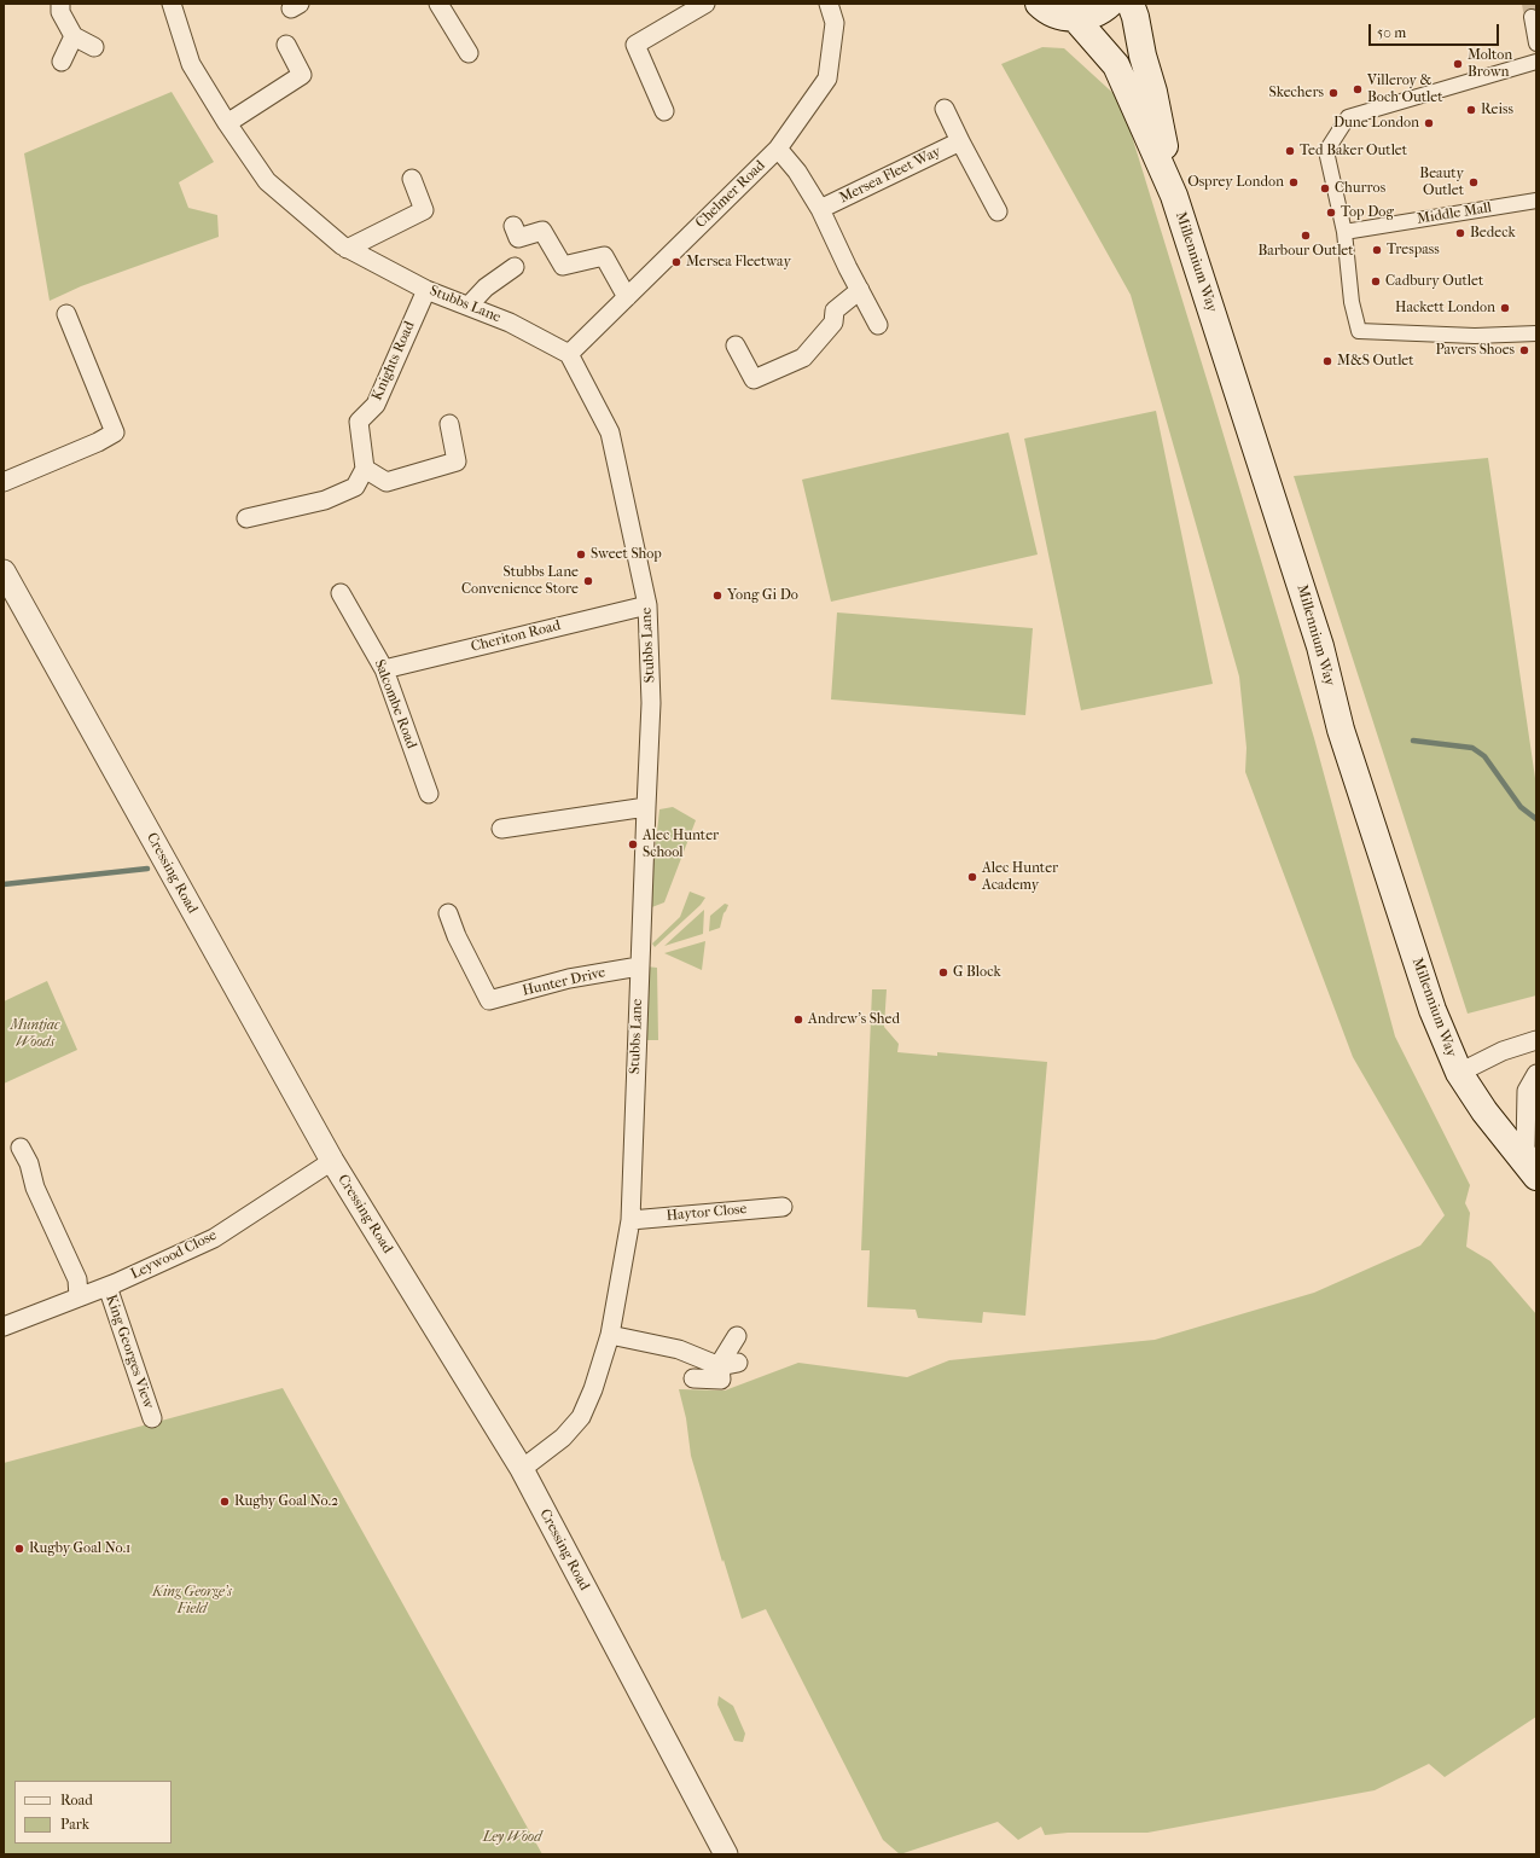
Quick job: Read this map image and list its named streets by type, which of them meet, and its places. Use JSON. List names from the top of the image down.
{
  "streets": {
    "main road": ["Millennium Way"],
    "street": [
      "Mersea Fleet Way",
      "Chelmer Road",
      "Middle Mall",
      "Stubbs Lane",
      "Knights Road",
      "Cheriton Road",
      "Salcombe Road",
      "Cressing Road",
      "Hunter Drive",
      "Haytor Close",
      "Leywood Close",
      "King Georges View"
    ]
  },
  "crossings": [
    ["Chelmer Road", "Stubbs Lane"],
    ["Stubbs Lane", "Knights Road"],
    ["Stubbs Lane", "Cheriton Road"],
    ["Stubbs Lane", "Cressing Road"],
    ["Stubbs Lane", "Hunter Drive"],
    ["Stubbs Lane", "Haytor Close"],
    ["Cheriton Road", "Salcombe Road"],
    ["Cressing Road", "Leywood Close"],
    ["Leywood Close", "King Georges View"]
  ],
  "parks": ["Muntjac Woods", "King George's Field", "Ley Wood"],
  "places": [
    "Molton Brown",
    "Villeroy & Boch Outlet",
    "Skechers",
    "Reiss",
    "Dune London",
    "Ted Baker Outlet",
    "Osprey London",
    "Beauty Outlet",
    "Churros",
    "Top Dog",
    "Bedeck",
    "Barbour Outlet",
    "Trespass",
    "Mersea Fleetway",
    "Cadbury Outlet",
    "Hackett London",
    "Pavers Shoes",
    "M&S Outlet",
    "Sweet Shop",
    "Stubbs Lane Convenience Store",
    "Yong Gi Do",
    "Alec Hunter School",
    "Alec Hunter Academy",
    "G Block",
    "Andrew's Shed",
    "Rugby Goal No.2",
    "Rugby Goal No.1"
  ],
  "legend": ["Road", "Park"],
  "scale_bar": "50 m"
}
